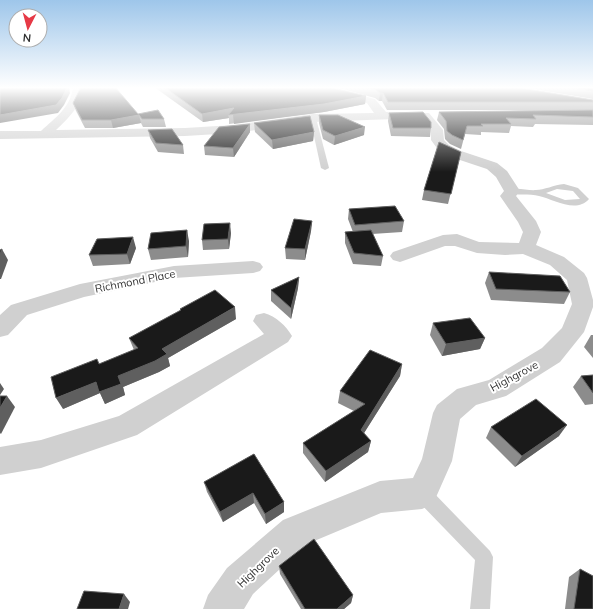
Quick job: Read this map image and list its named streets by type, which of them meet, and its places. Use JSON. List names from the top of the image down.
{
  "streets": {
    "street": ["Richmond Place", "Highgrove"]
  },
  "north": "bottom"
}
